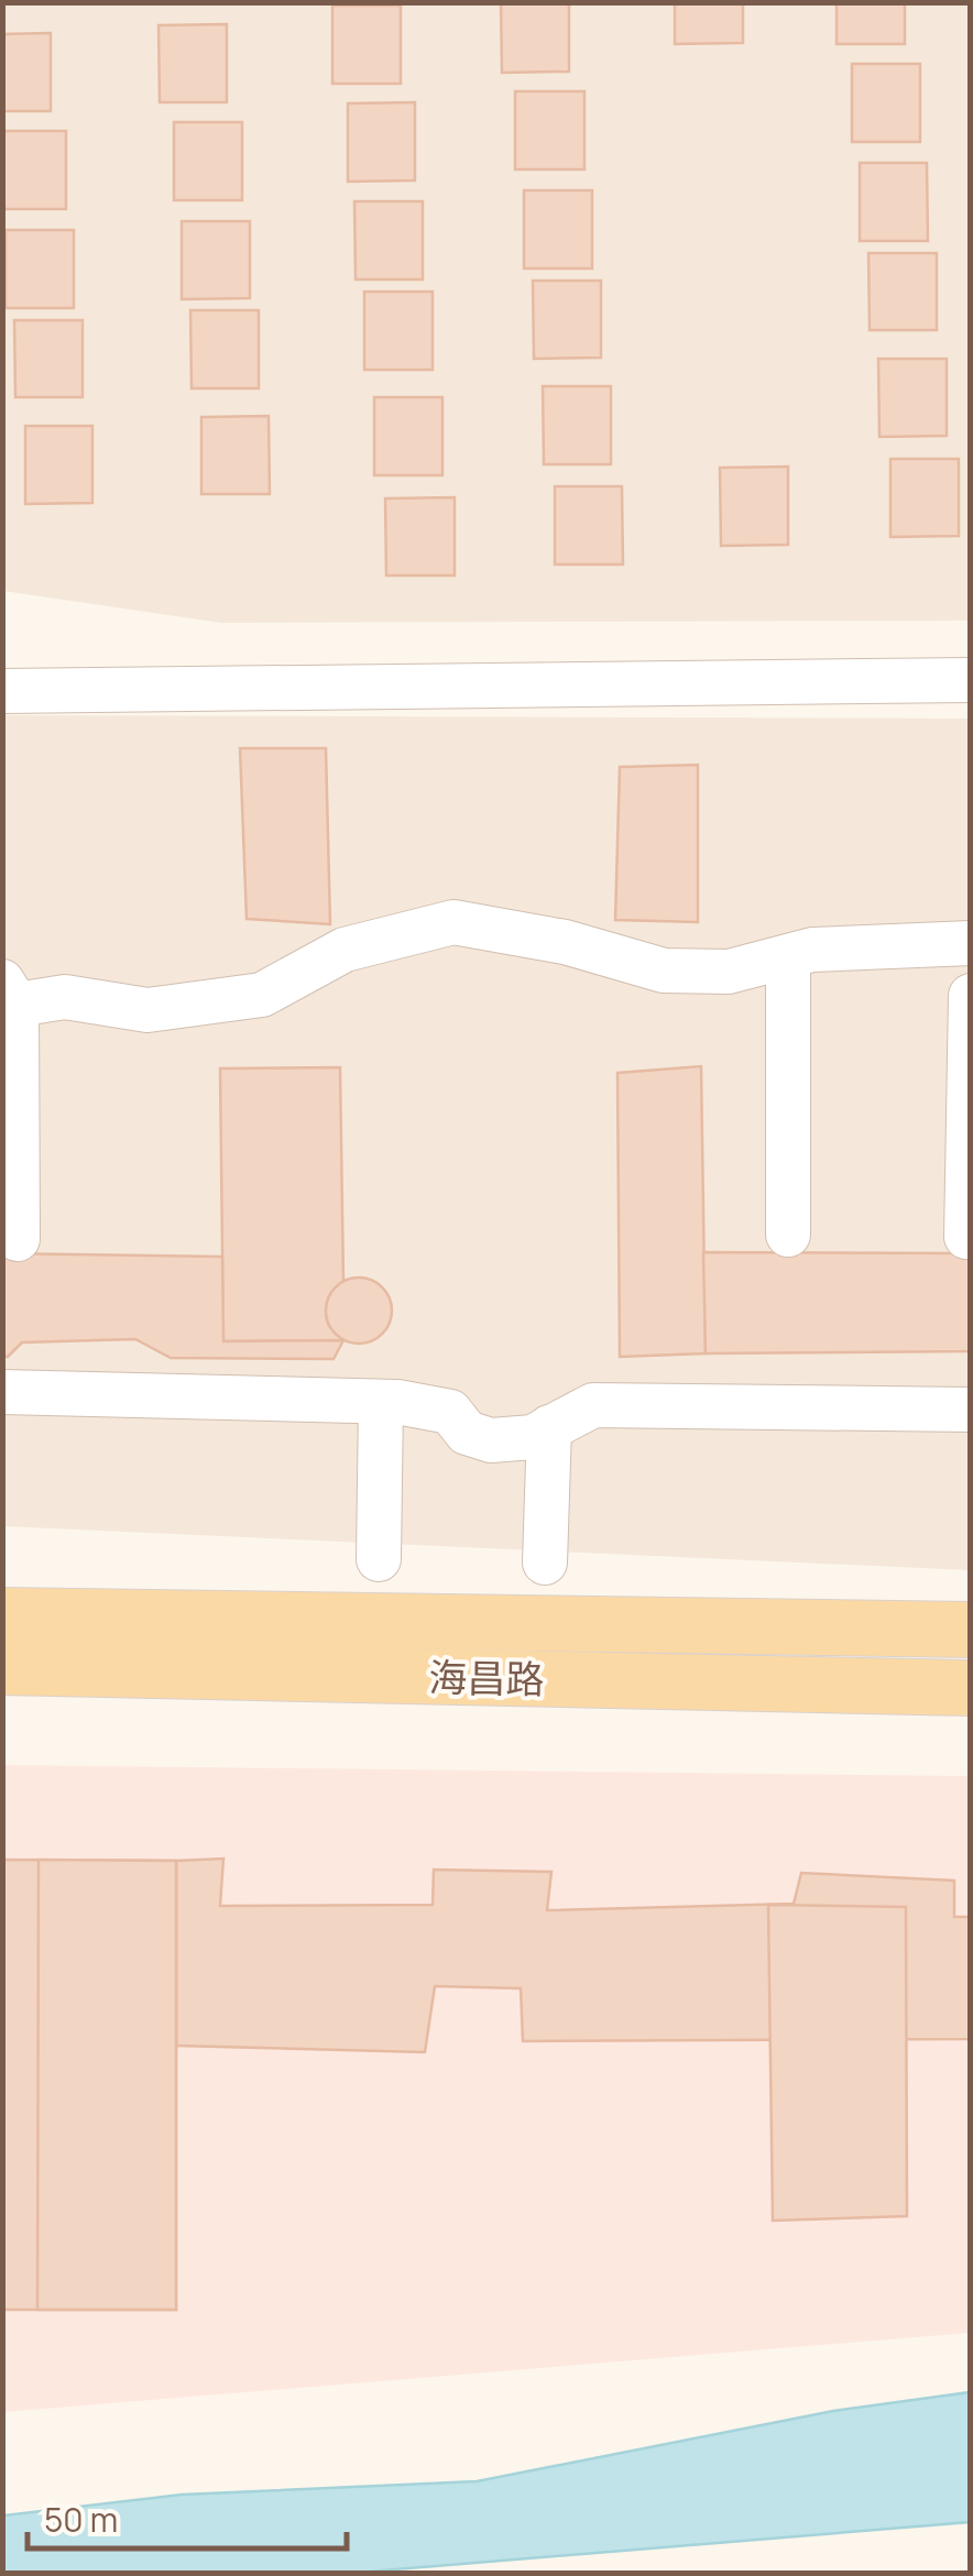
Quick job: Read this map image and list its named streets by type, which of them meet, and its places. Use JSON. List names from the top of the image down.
{
  "streets": {
    "main road": ["海昌路"]
  },
  "scale_bar": "50 m"
}
